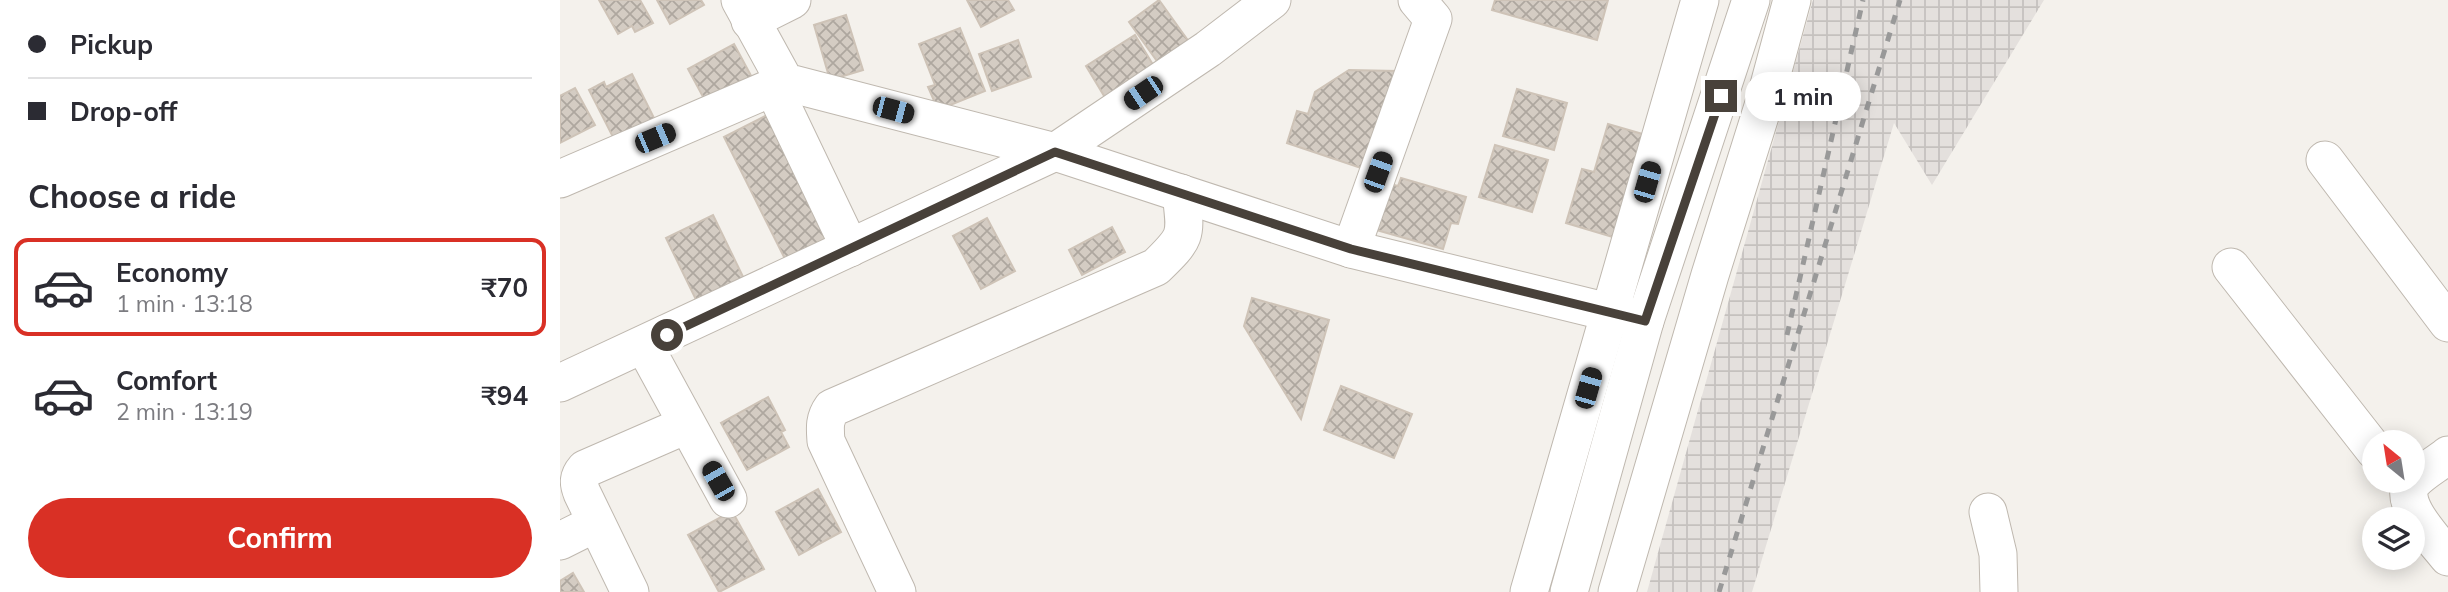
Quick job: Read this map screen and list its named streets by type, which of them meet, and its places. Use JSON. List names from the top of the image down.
{
  "north": "top left",
  "page": {
    "banner": ["Pickup", "Drop-off"],
    "bubble": "1 min",
    "heading": "Choose a ride",
    "list": [
      {
        "name": "Economy",
        "note": "1 min · 13:18",
        "value": "₹70"
      },
      {
        "name": "Comfort",
        "note": "2 min · 13:19",
        "value": "₹94"
      }
    ],
    "buttons": "Confirm"
  }
}
